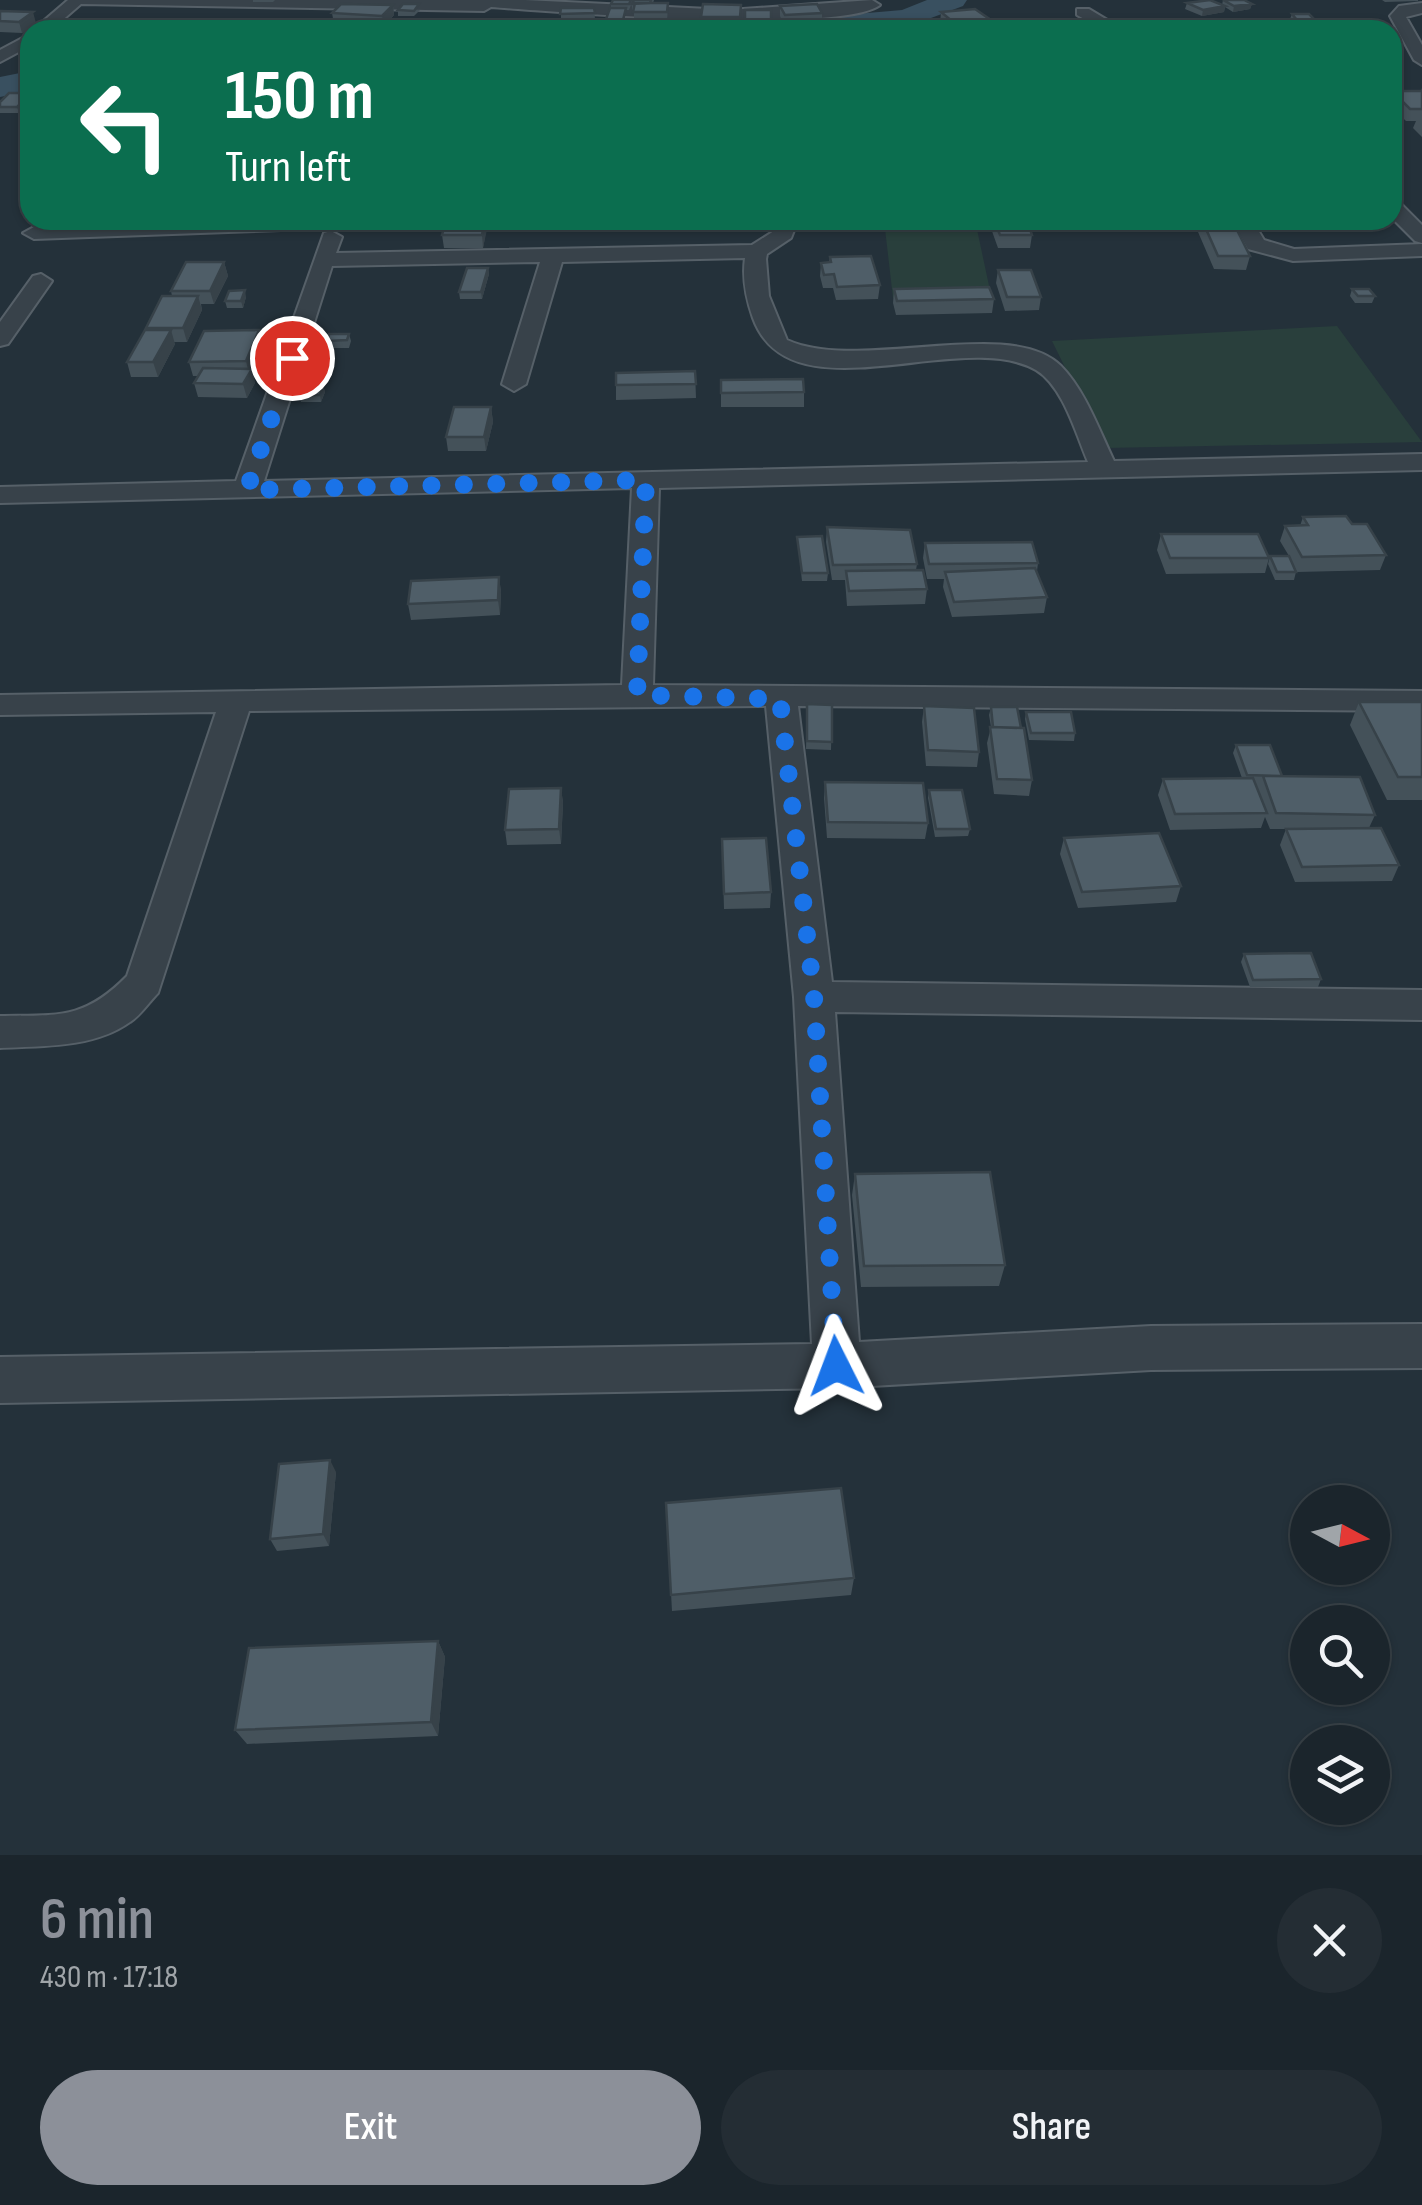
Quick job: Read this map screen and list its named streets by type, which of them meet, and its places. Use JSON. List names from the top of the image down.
{
  "north": "right",
  "page": {
    "turn": ["150 m", "Turn left"],
    "heading": ["6 min", "430 m · 17:18"],
    "buttons": ["Exit", "Share"]
  }
}
